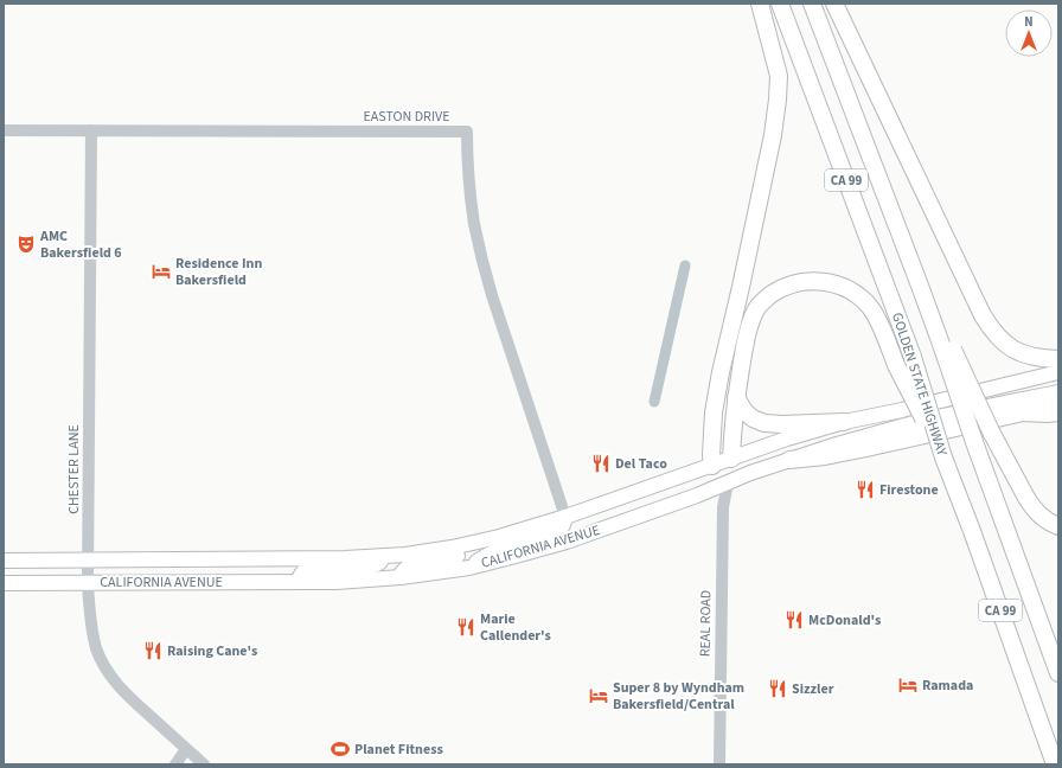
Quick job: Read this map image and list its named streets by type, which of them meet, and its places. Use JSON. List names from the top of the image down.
{
  "streets": {
    "highway": ["CA 99", "GOLDEN STATE HIGHWAY"],
    "main road": ["CALIFORNIA AVENUE"],
    "street": ["EASTON DRIVE", "CHESTER LANE", "REAL ROAD"]
  },
  "crossings": [
    ["EASTON DRIVE", "CHESTER LANE"],
    ["EASTON DRIVE", "CALIFORNIA AVENUE"],
    ["CHESTER LANE", "CALIFORNIA AVENUE"],
    ["CALIFORNIA AVENUE", "REAL ROAD"]
  ],
  "places": {
    "theatre": ["AMC Bakersfield 6"],
    "hotel": ["Residence Inn Bakersfield", "Ramada", "Super 8 by Wyndham Bakersfield/Central"],
    "restaurant": [
      "Del Taco",
      "Firestone",
      "McDonald's",
      "Marie Callender's",
      "Raising Cane's",
      "Sizzler"
    ],
    "sports": ["Planet Fitness"]
  },
  "north": "top"
}
